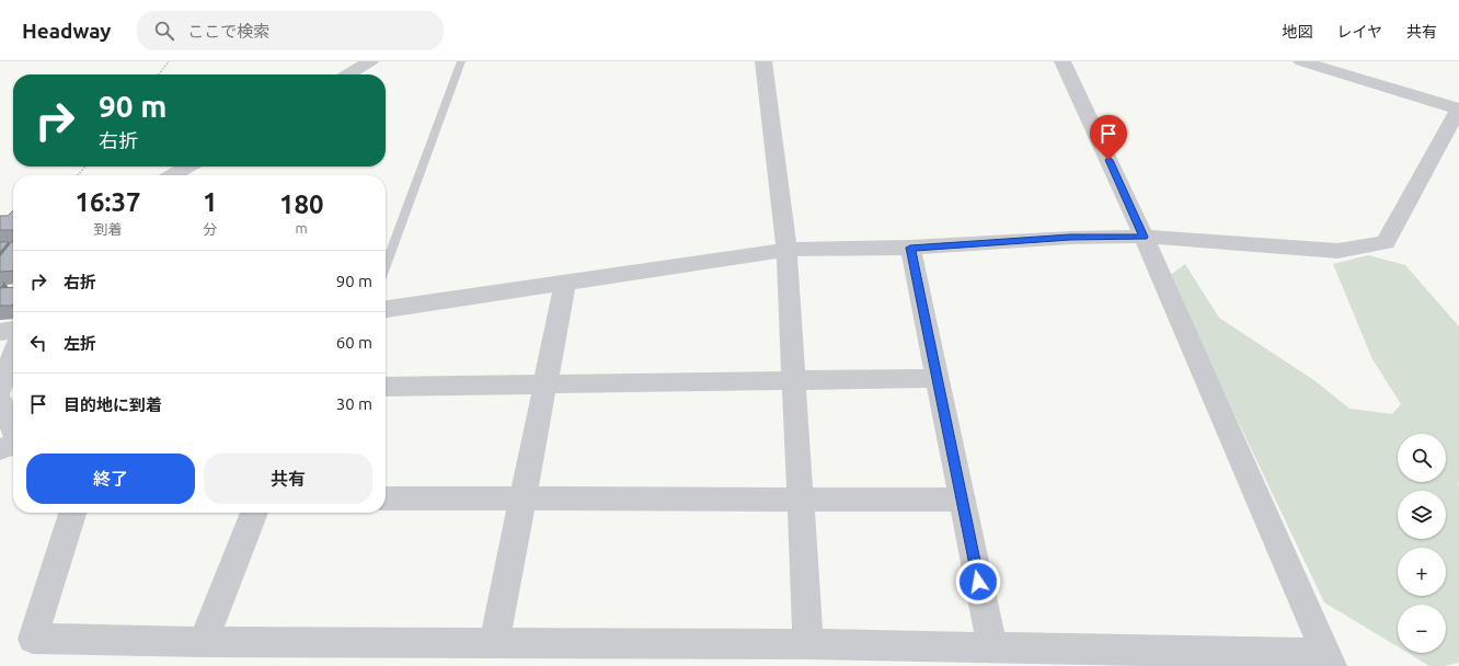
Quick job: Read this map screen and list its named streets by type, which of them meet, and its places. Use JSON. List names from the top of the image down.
{
  "page": {
    "header": "Headway",
    "search": "ここで検索",
    "nav": ["地図", "レイヤ", "共有"],
    "turn": ["90 m", "右折"],
    "eta": [
      "16:37",
      "到着",
      "1",
      "分",
      "180",
      "m"
    ],
    "list": [
      {
        "name": "右折",
        "value": "90 m"
      },
      {
        "name": "左折",
        "value": "60 m"
      },
      {
        "name": "目的地に到着",
        "value": "30 m"
      }
    ],
    "map_buttons": ["+", "−"],
    "buttons": ["終了", "共有"]
  }
}
